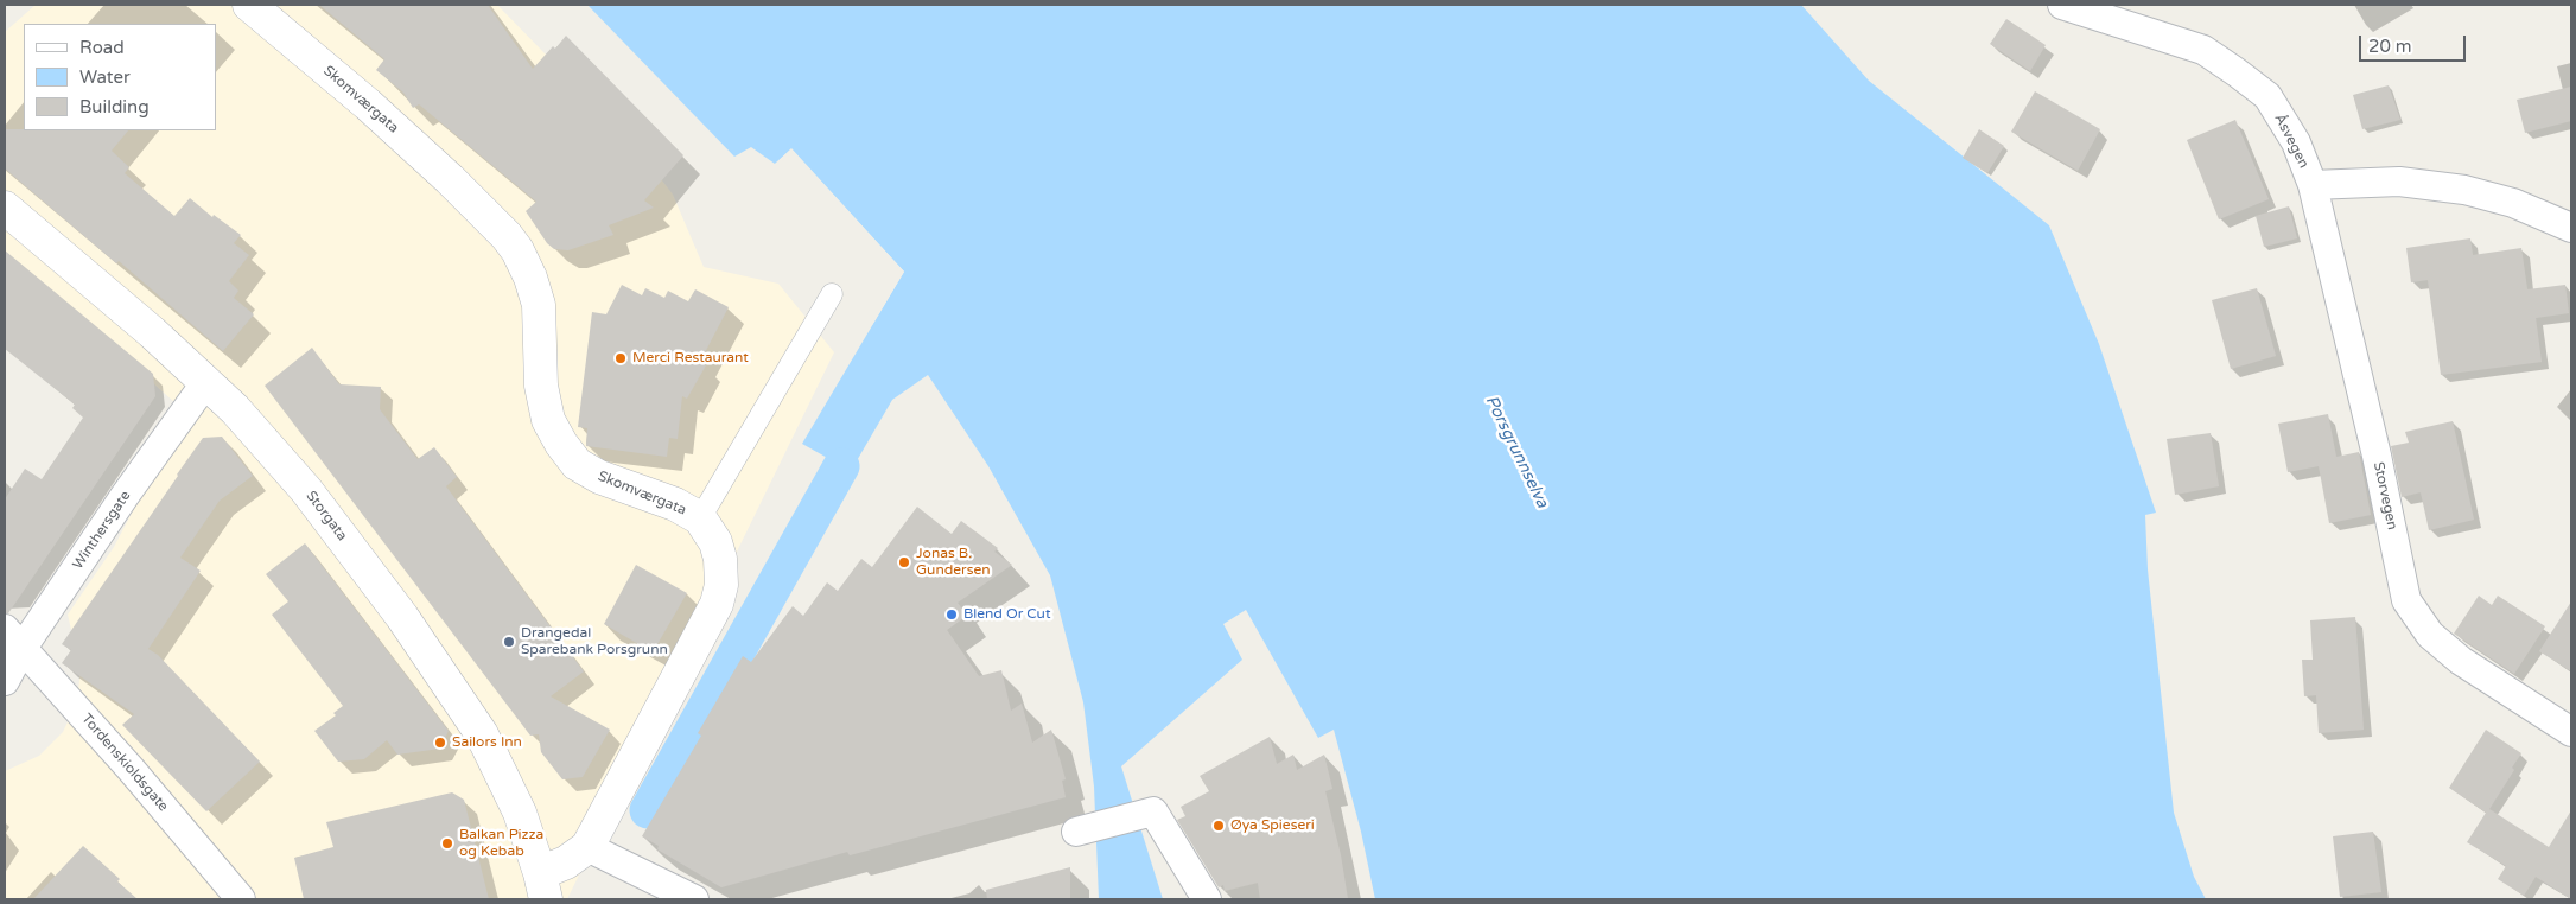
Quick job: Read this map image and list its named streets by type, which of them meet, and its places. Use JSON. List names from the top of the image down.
{
  "streets": {
    "street": [
      "Skomværgata",
      "Åsvegen",
      "Storvegen",
      "Storgata",
      "Winthersgate",
      "Tordenskioldsgate"
    ]
  },
  "crossings": [
    ["Skomværgata", "Storgata"],
    ["Åsvegen", "Storvegen"],
    ["Storgata", "Winthersgate"],
    ["Winthersgate", "Tordenskioldsgate"]
  ],
  "water": ["Porsgrunnselva"],
  "places": [
    "Merci Restaurant",
    "Jonas B. Gundersen",
    "Blend Or Cut",
    "Drangedal Sparebank Porsgrunn",
    "Sailors Inn",
    "Øya Spieseri",
    "Balkan Pizza og Kebab"
  ],
  "legend": ["Road", "Water", "Building"],
  "scale_bar": "20 m"
}
